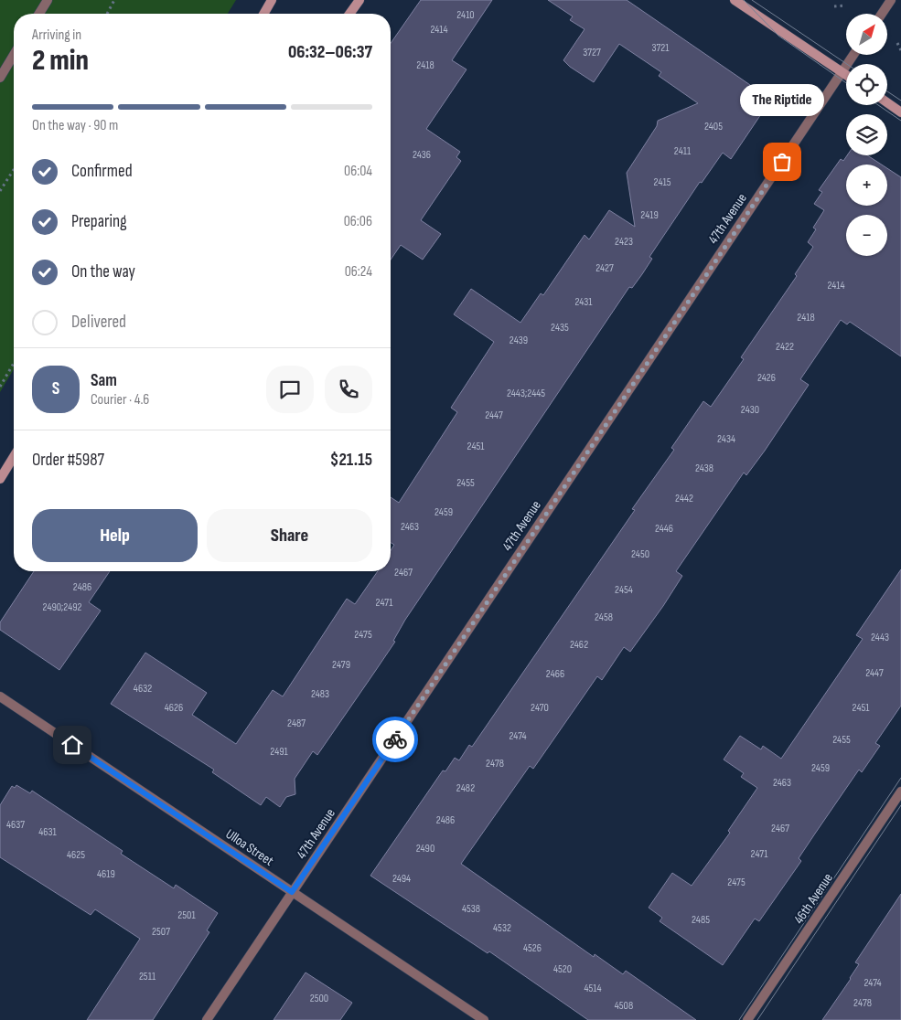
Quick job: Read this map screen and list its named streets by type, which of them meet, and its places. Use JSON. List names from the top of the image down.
{
  "streets": {
    "street": ["47th Avenue", "Ulloa Street", "46th Avenue"]
  },
  "crossings": [
    ["47th Avenue", "Ulloa Street"]
  ],
  "places": ["The Riptide"],
  "house_numbers": [
    "2410",
    "2414",
    "3721",
    "3727",
    "2418",
    "2405",
    "2411",
    "2436",
    "2415",
    "2419",
    "2423",
    "2427",
    "2414",
    "2431",
    "2418",
    "2435",
    "2439",
    "2422",
    "2426",
    "2443;2445",
    "2430",
    "2447",
    "2434",
    "2451",
    "2438",
    "2455",
    "2442",
    "2459",
    "2463",
    "2446",
    "2450",
    "2467",
    "2486",
    "2454",
    "2471",
    "2490;2492",
    "2458",
    "2475",
    "2443",
    "2462",
    "2479",
    "2447",
    "2466",
    "4632",
    "2483",
    "4626",
    "2470",
    "2451",
    "2487",
    "2474",
    "2455",
    "2491",
    "2478",
    "2459",
    "2463",
    "2482",
    "2486",
    "4637",
    "2467",
    "4631",
    "2490",
    "2471",
    "4625",
    "4619",
    "2494",
    "2475",
    "4538",
    "2501",
    "2485",
    "4532",
    "2507",
    "4526",
    "4520",
    "2511",
    "2474",
    "4514",
    "2500",
    "2478",
    "4508"
  ],
  "north": "top right",
  "page": {
    "map_buttons": ["+", "−"],
    "heading": ["2 min", "Arriving in", "06:32–06:37"],
    "panel": [
      "Sam",
      "Courier · 4.6",
      "Order #5987",
      "$21.15"
    ],
    "bubble": "The Riptide",
    "bar": "On the way · 90 m",
    "list": [
      ["Confirmed", "06:04"],
      ["Preparing", "06:06"],
      ["On the way", "06:24"],
      "Delivered"
    ],
    "round": "S",
    "buttons": ["Help", "Share"]
  }
}
